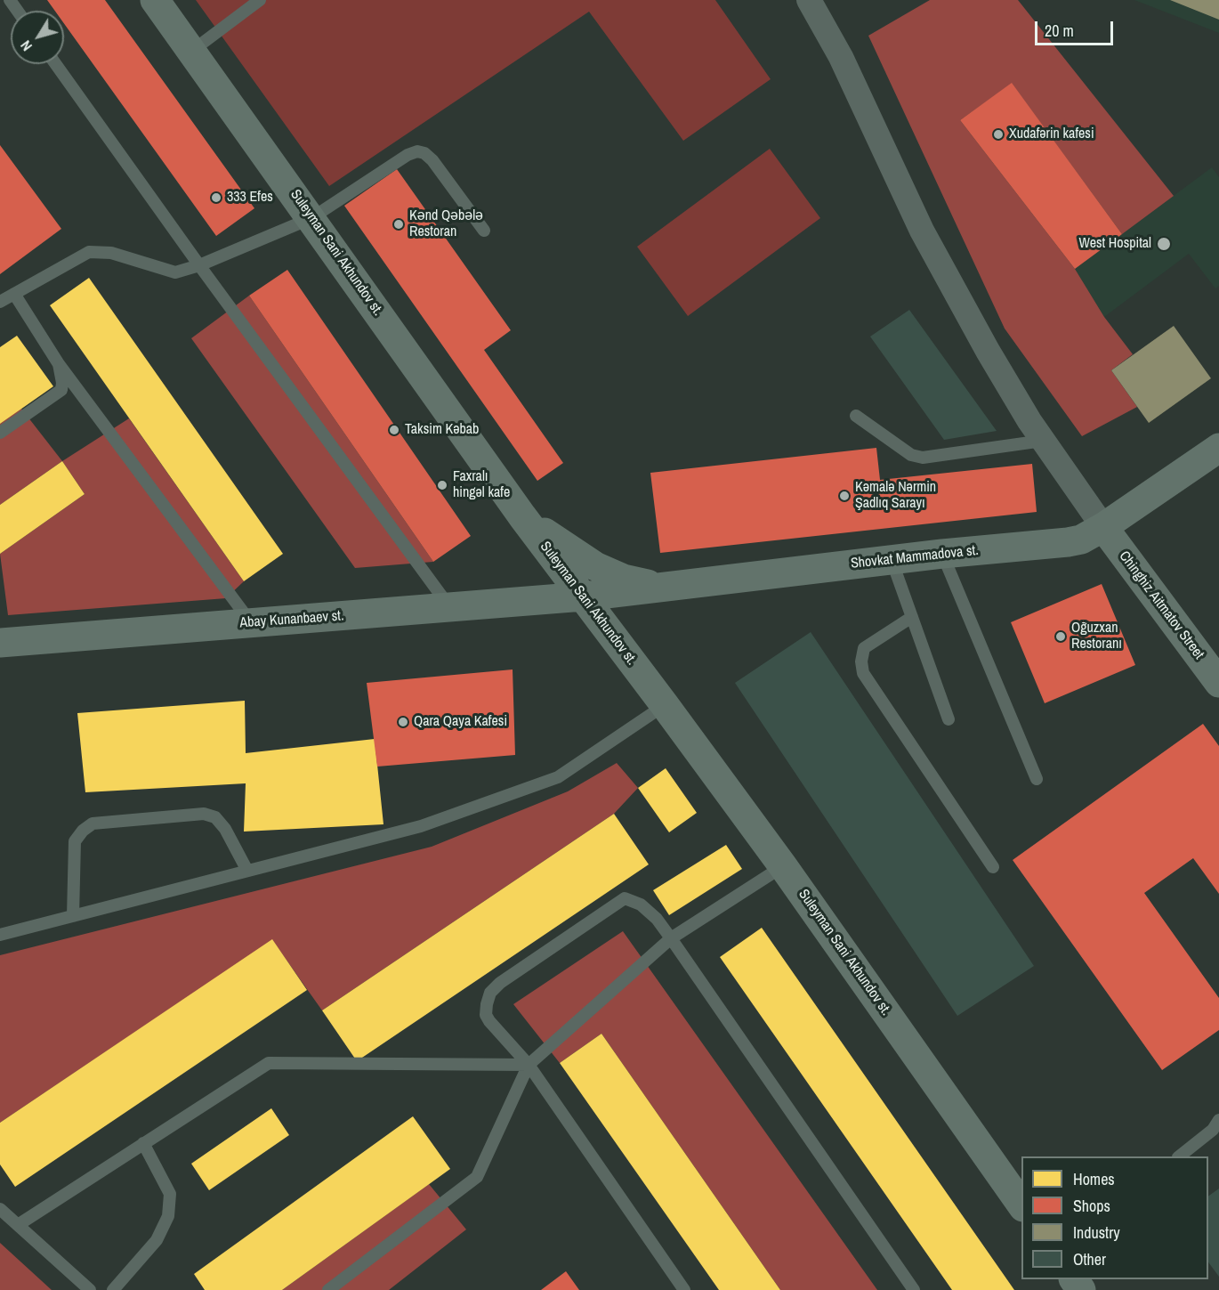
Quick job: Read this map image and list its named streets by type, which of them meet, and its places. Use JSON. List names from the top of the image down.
{
  "streets": {
    "main road": [
      "Suleyman Sani Akhundov st.",
      "Shovkat Mammadova st.",
      "Chinghiz Aitmatov Street",
      "Abay Kunanbaev st."
    ]
  },
  "crossings": [
    ["Suleyman Sani Akhundov st.", "Shovkat Mammadova st."],
    ["Suleyman Sani Akhundov st.", "Abay Kunanbaev st."],
    ["Shovkat Mammadova st.", "Chinghiz Aitmatov Street"],
    ["Shovkat Mammadova st.", "Abay Kunanbaev st."]
  ],
  "places": [
    "Xudafərin kafesi",
    "333 Efes",
    "Kәnd Qәbәlә Restoran",
    "West Hospital",
    "Taksim Kəbab",
    "Faxralı hingəl kafe",
    "Kəmalə Nərmin Şadlıq Sarayı",
    "Oğuzxan Restoranı",
    "Qara Qaya Kafesi"
  ],
  "legend": [
    "Homes",
    "Shops",
    "Industry",
    "Other"
  ],
  "scale_bar": "20 m",
  "north": "bottom left"
}
